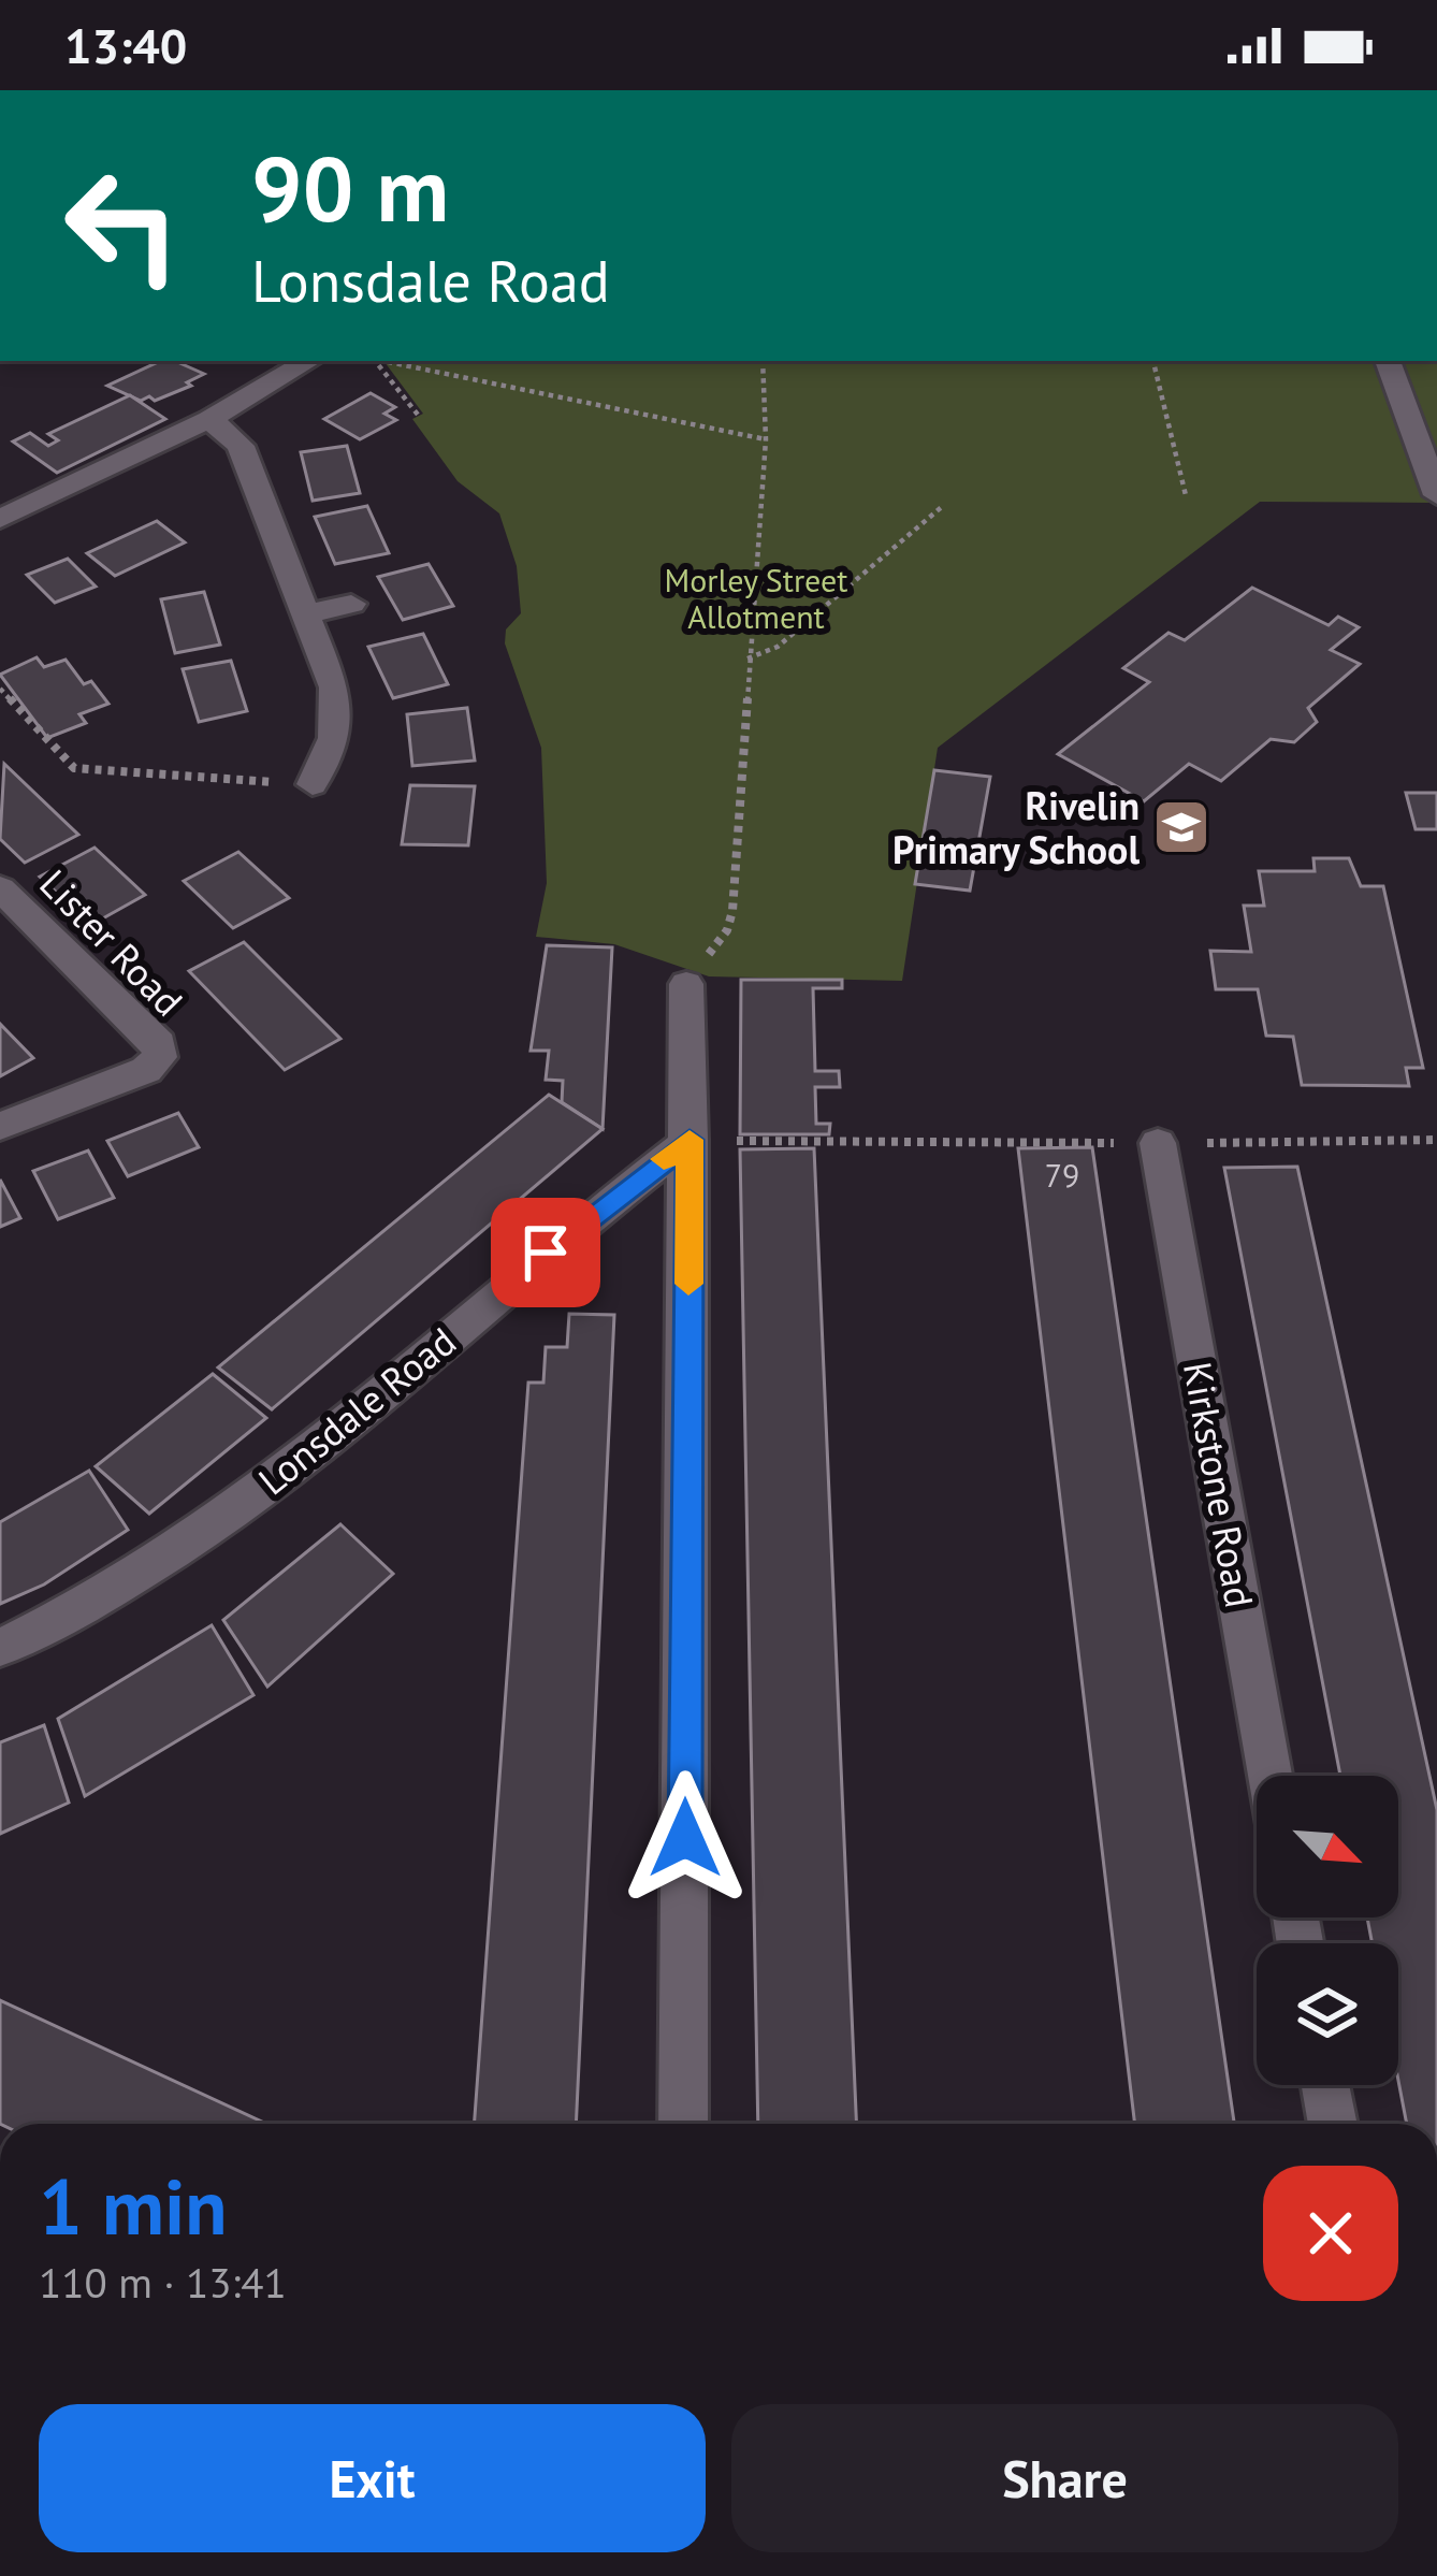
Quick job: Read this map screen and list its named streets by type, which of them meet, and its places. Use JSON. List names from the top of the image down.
{
  "streets": {
    "street": ["Lister Road", "Lonsdale Road", "Kirkstone Road"]
  },
  "parks": ["Morley Street Allotment"],
  "places": {
    "school or university": ["Rivelin Primary School"]
  },
  "house_numbers": ["79"],
  "north": "bottom right",
  "page": {
    "status": "13:40",
    "turn": ["90 m", "Lonsdale Road"],
    "heading": ["1 min", "110 m · 13:41"],
    "buttons": ["Exit", "Share"]
  }
}
